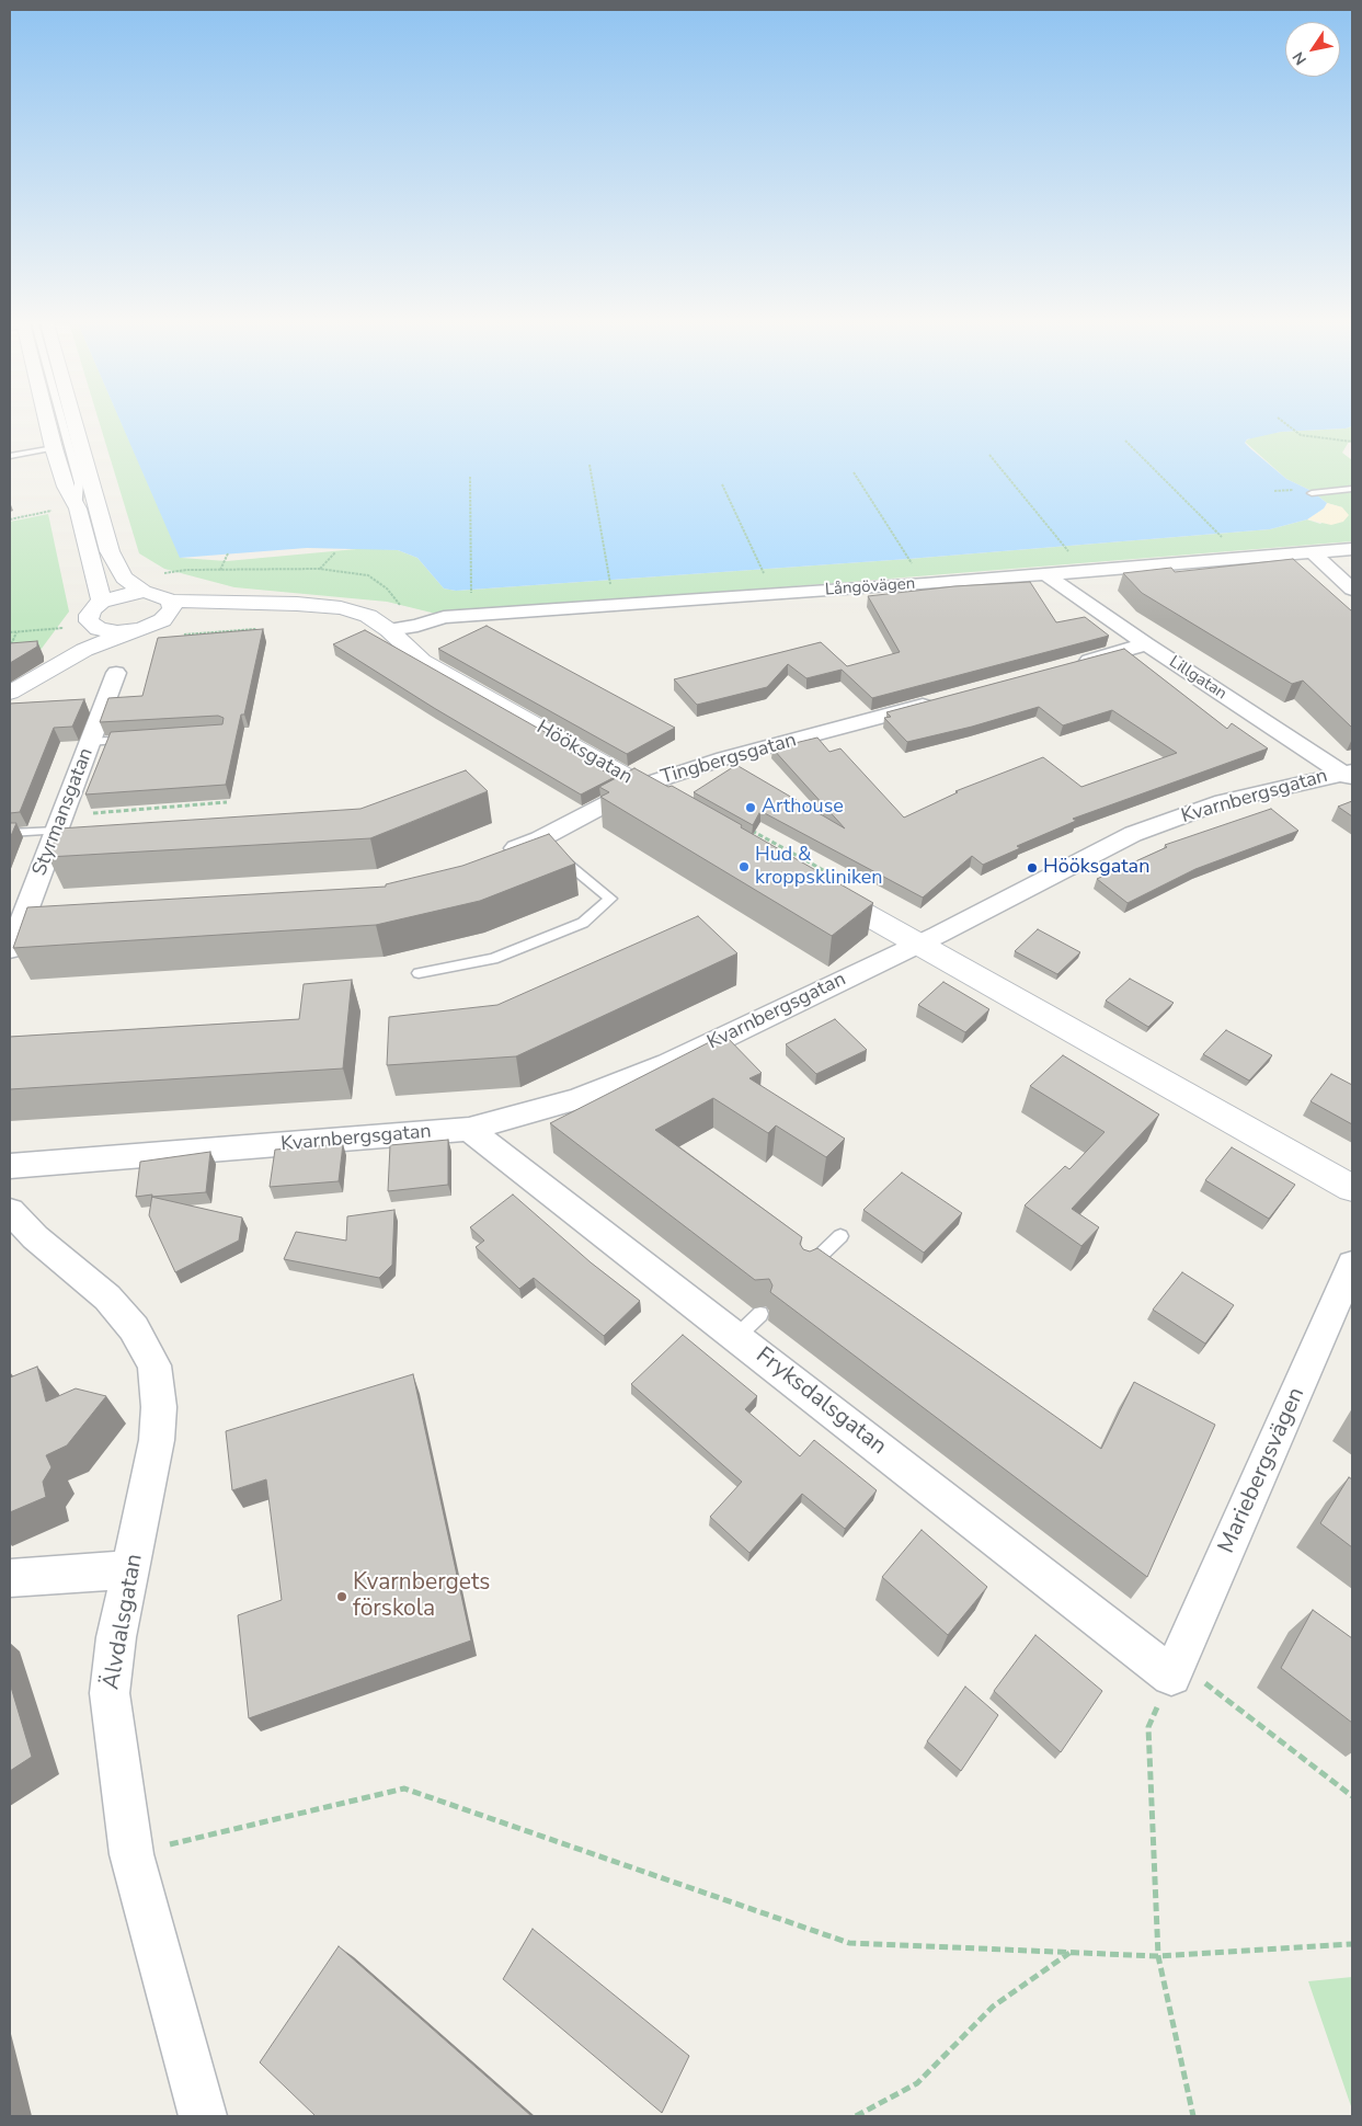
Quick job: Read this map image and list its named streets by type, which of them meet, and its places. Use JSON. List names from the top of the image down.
{
  "streets": {
    "street": [
      "Långövägen",
      "Lillgatan",
      "Hööksgatan",
      "Tingbergsgatan",
      "Kvarnbergsgatan",
      "Styrmansgatan",
      "Fryksdalsgatan",
      "Mariebergsvägen",
      "Älvdalsgatan"
    ]
  },
  "crossings": [
    ["Långövägen", "Lillgatan"],
    ["Långövägen", "Hööksgatan"],
    ["Lillgatan", "Kvarnbergsgatan"],
    ["Hööksgatan", "Tingbergsgatan"],
    ["Kvarnbergsgatan", "Fryksdalsgatan"],
    ["Fryksdalsgatan", "Mariebergsvägen"]
  ],
  "places": [
    "Arthouse",
    "Hud & kroppskliniken",
    "Hööksgatan",
    "Kvarnbergets förskola"
  ],
  "north": "bottom left"
}
